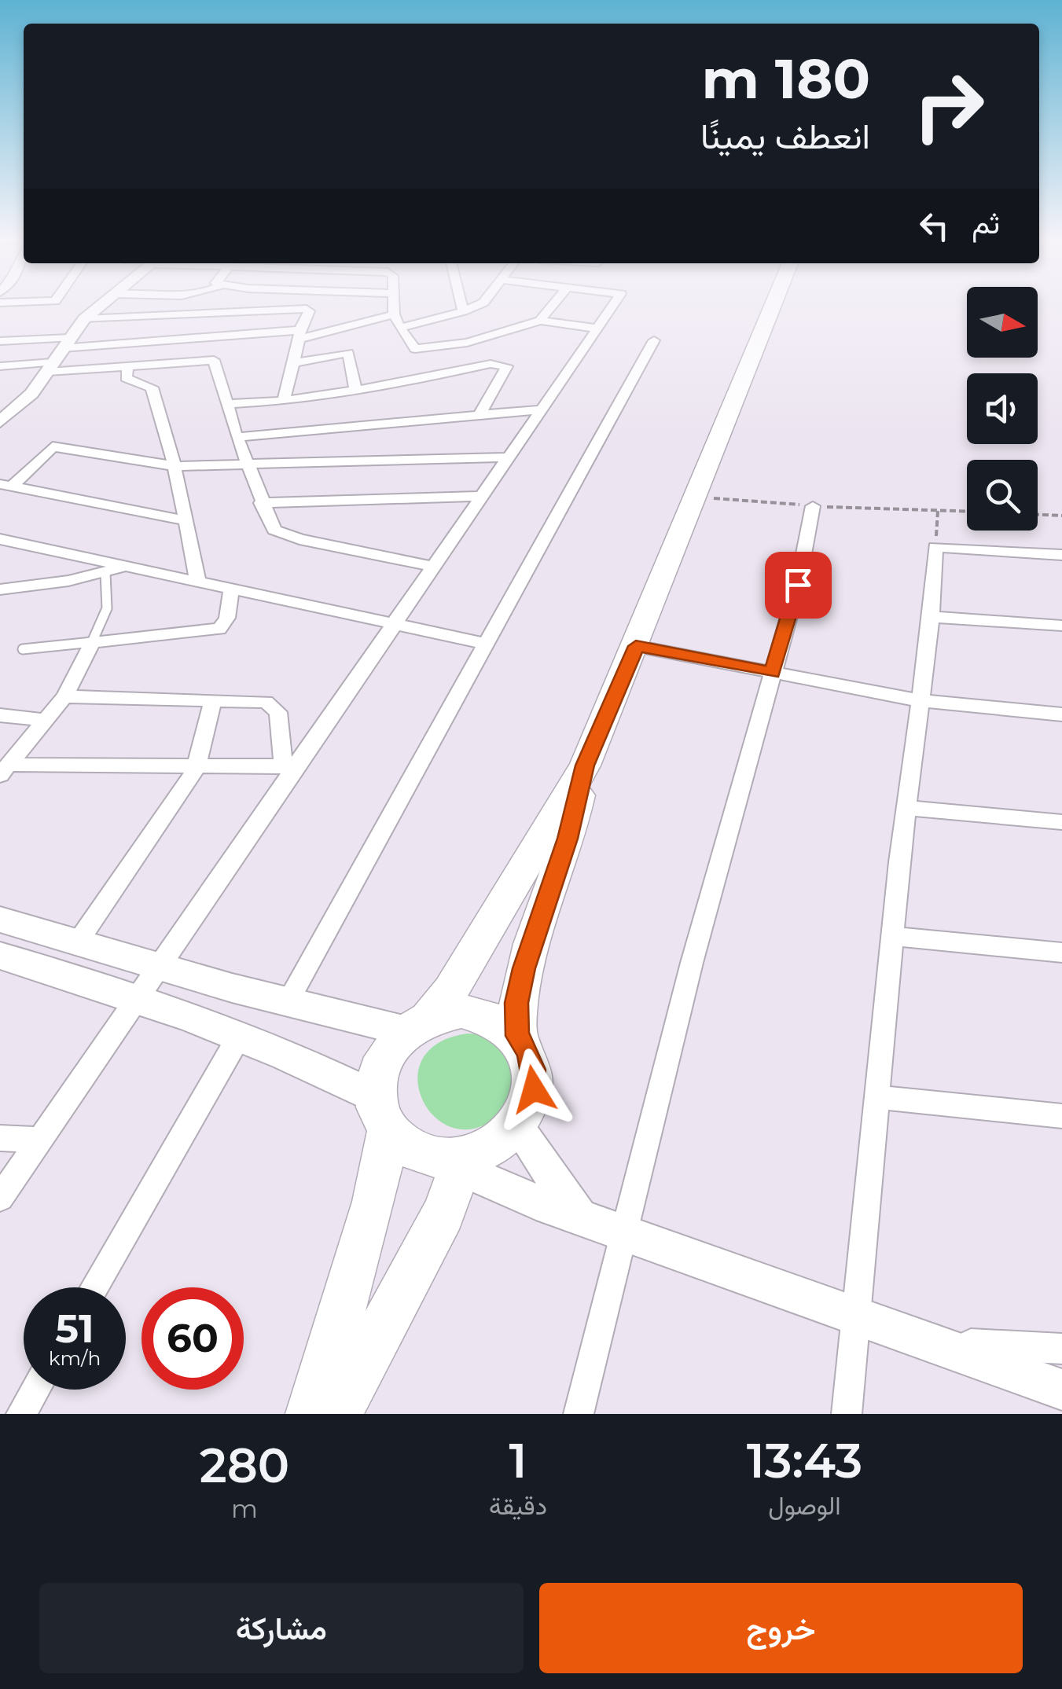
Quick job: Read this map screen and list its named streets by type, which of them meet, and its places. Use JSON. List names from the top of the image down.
{
  "north": "right",
  "page": {
    "turn": ["180 m", "انعطف يمينًا"],
    "then": "ثم",
    "speed": "51 km/h",
    "limit": "60",
    "eta": [
      "13:43",
      "الوصول",
      "1",
      "دقيقة",
      "280",
      "m"
    ],
    "buttons": ["خروج", "مشاركة"]
  }
}
